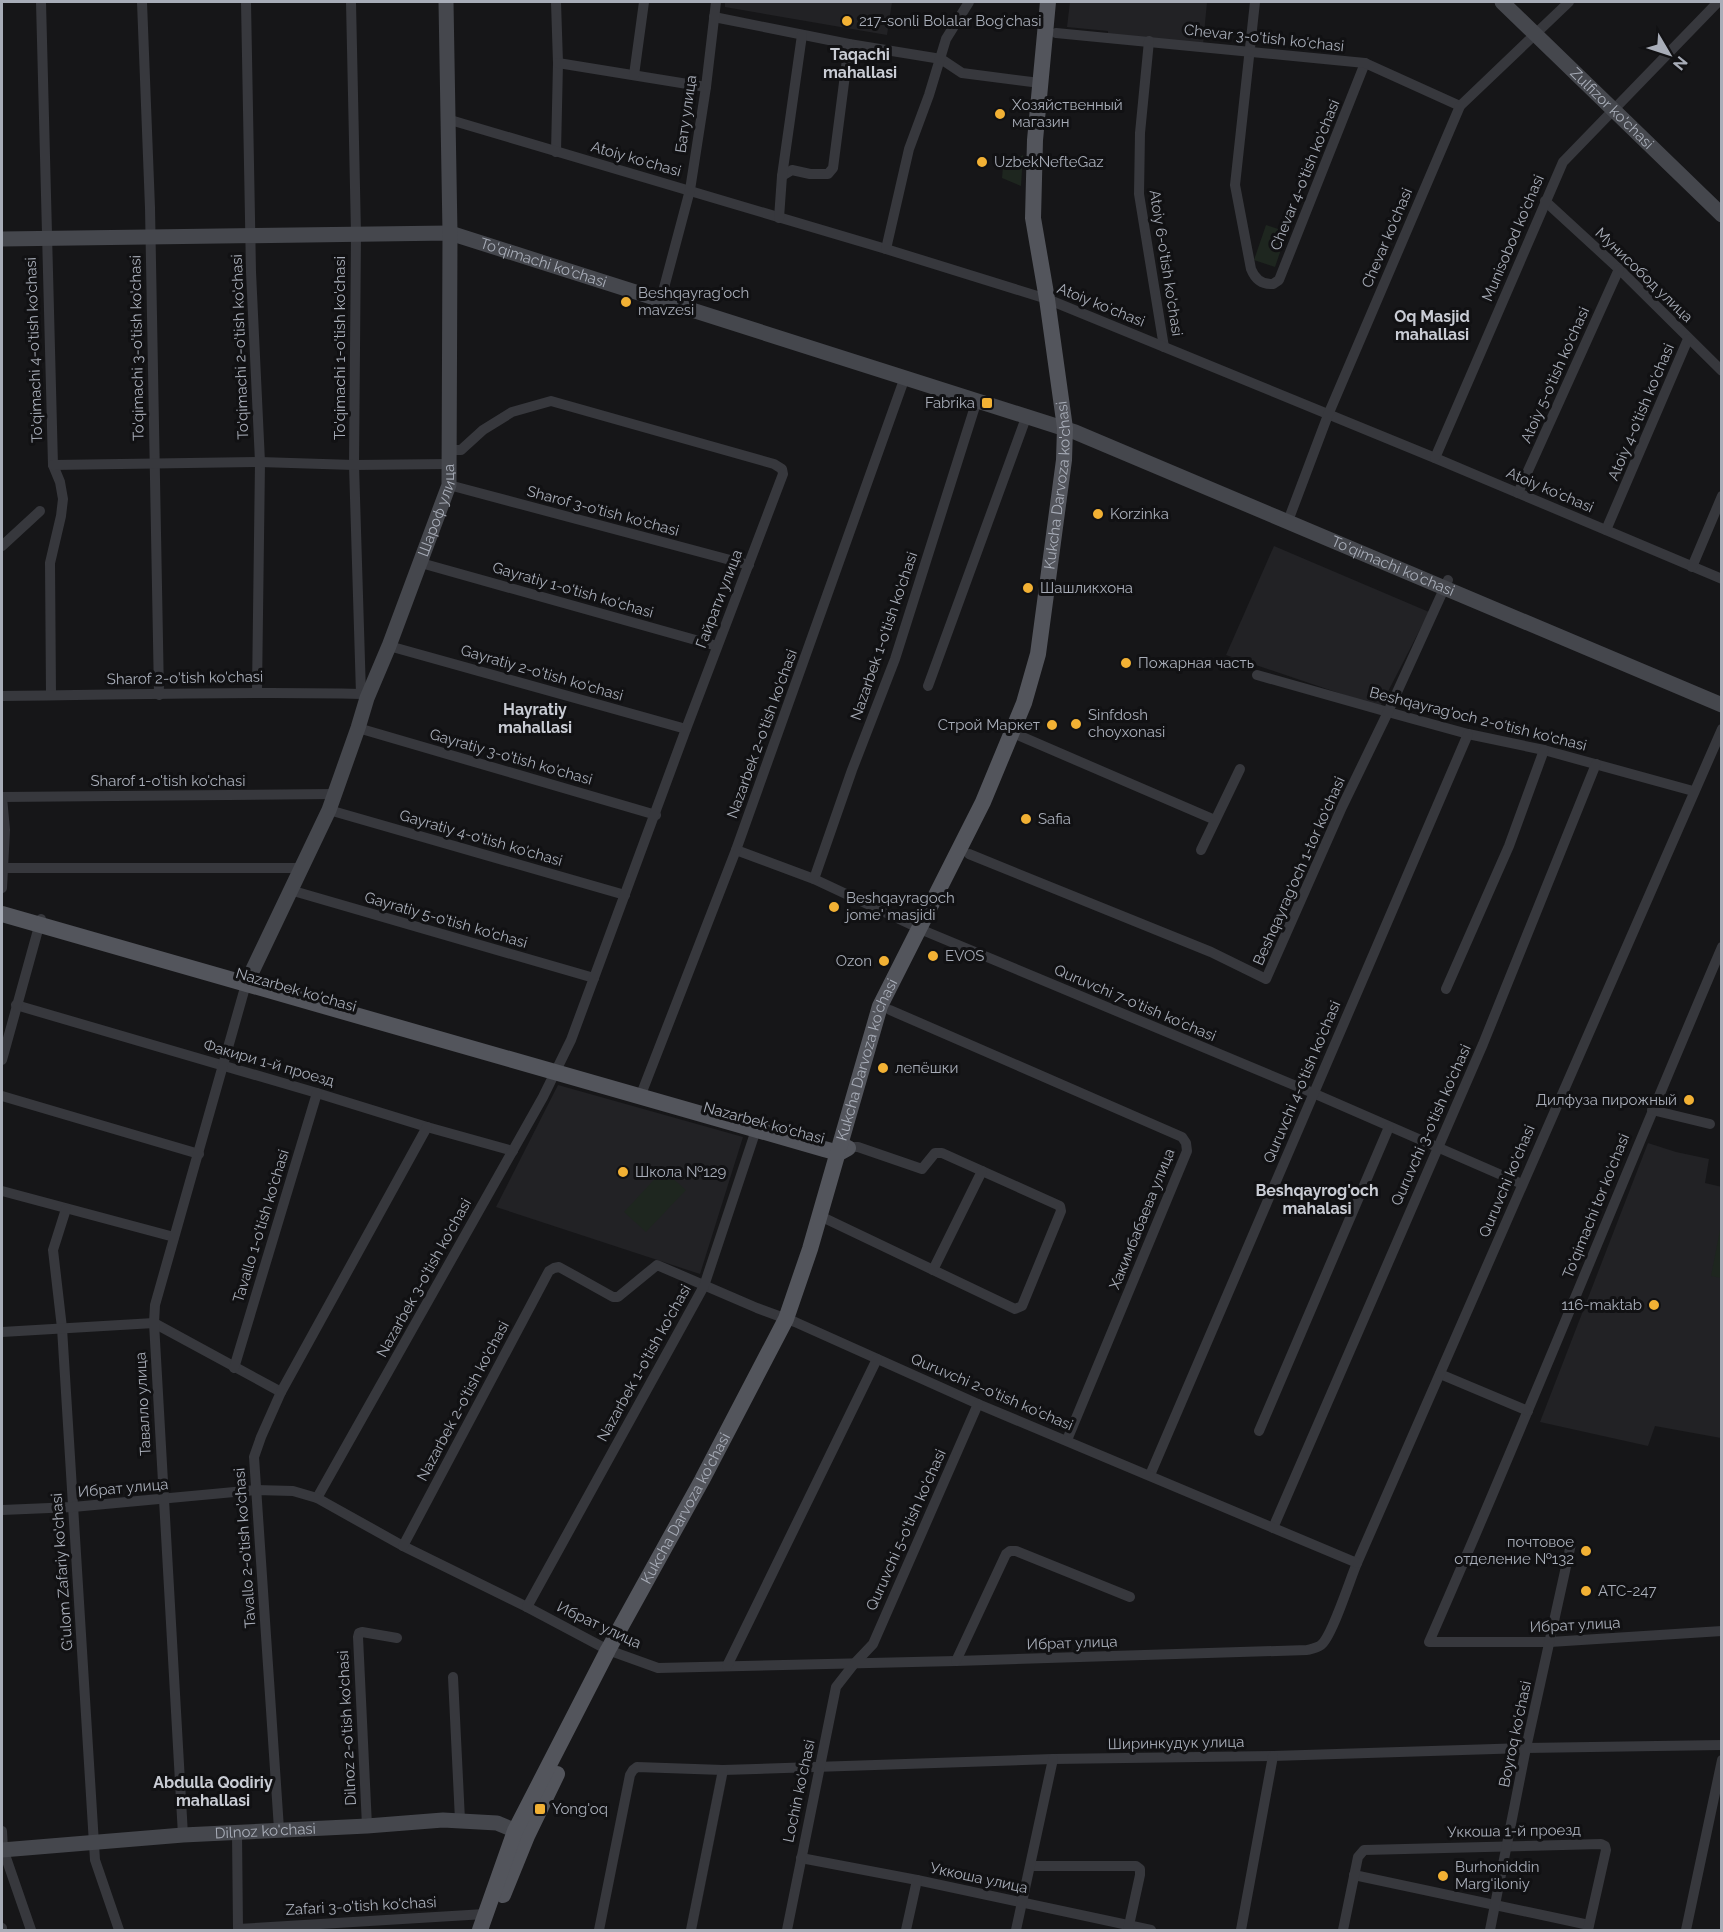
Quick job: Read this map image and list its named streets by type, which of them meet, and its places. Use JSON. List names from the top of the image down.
{
  "streets": {
    "main road": [
      "Zulfizor ko'chasi",
      "To'qimachi ko'chasi",
      "Kukcha Darvoza ko'chasi",
      "Шароф улица",
      "Nazarbek ko'chasi",
      "Dilnoz ko'chasi"
    ],
    "street": [
      "Chevar 3-o'tish ko'chasi",
      "Бату улица",
      "Atoiy koʻchasi",
      "Chevar 4-o'tish ko'chasi",
      "Chevar ko'chasi",
      "Munisobod ko'chasi",
      "Atoiy 6-o'tish ko'chasi",
      "Мунисобод улица",
      "To'qimachi 2-o'tish ko'chasi",
      "To'qimachi 3-o'tish ko'chasi",
      "To'qimachi 1-o'tish ko'chasi",
      "To'qimachi 4-o'tish ko'chasi",
      "Atoiy 5-o'tish ko'chasi",
      "Atoiy 4-o'tish ko'chasi",
      "Sharof 3-o'tish ko'chasi",
      "Gayratiy 1-o'tish ko'chasi",
      "Гайрати улица",
      "Nazarbek 1-o'tish ko'chasi",
      "Gayratiy 2-o'tish ko'chasi",
      "Sharof 2-o'tish ko'chasi",
      "Beshqayrag'och 2-o'tish ko'chasi",
      "Nazarbek 2-o'tish ko'chasi",
      "Gayratiy 3-o'tish ko'chasi",
      "Sharof 1-o'tish ko'chasi",
      "Gayratiy 4-o'tish ko'chasi",
      "Beshqayrag'och 1-tor ko'chasi",
      "Gayratiy 5-o'tish ko'chasi",
      "Quruvchi 7-o'tish ko'chasi",
      "Факири 1-й проезд",
      "Quruvchi 4-o'tish ko'chasi",
      "Quruvchi 3-o'tish ko'chasi",
      "Quruvchi ko'chasi",
      "To'qimachi tor ko'chasi",
      "Хакимбабаева улица",
      "Tavallo 1-o'tish ko'chasi",
      "Nazarbek 3-o'tish ko'chasi",
      "Quruvchi 2-o'tish ko'chasi",
      "Тавалло улица",
      "Ибрат улица",
      "Quruvchi 5-o'tish ko'chasi",
      "Tavallo 2-o'tish ko'chasi",
      "G'ulom Zafariy ko'chasi",
      "Dilnoz 2-o'tish ko'chasi",
      "Boyroq ko'chasi",
      "Ширинкудук улица",
      "Lochin ko'chasi",
      "Уккоша 1-й проезд",
      "Уккоша улица",
      "Zafari 3-o'tish ko'chasi"
    ]
  },
  "crossings": [
    ["Chevar 3-o'tish ko'chasi", "Chevar 4-o'tish ko'chasi"],
    ["Chevar 3-o'tish ko'chasi", "Chevar ko'chasi"],
    ["Chevar 3-o'tish ko'chasi", "Atoiy 6-o'tish ko'chasi"],
    ["Chevar 3-o'tish ko'chasi", "Kukcha Darvoza ko'chasi"],
    ["Zulfizor ko'chasi", "Chevar ko'chasi"],
    ["Zulfizor ko'chasi", "Munisobod ko'chasi"],
    ["Бату улица", "Atoiy koʻchasi"],
    ["Бату улица", "To'qimachi ko'chasi"],
    ["Atoiy koʻchasi", "Chevar ko'chasi"],
    ["Atoiy koʻchasi", "Munisobod ko'chasi"],
    ["Atoiy koʻchasi", "Atoiy 6-o'tish ko'chasi"],
    ["Atoiy koʻchasi", "Atoiy 5-o'tish ko'chasi"],
    ["Atoiy koʻchasi", "Atoiy 4-o'tish ko'chasi"],
    ["Atoiy koʻchasi", "Kukcha Darvoza ko'chasi"],
    ["Atoiy koʻchasi", "Шароф улица"],
    ["Chevar ko'chasi", "To'qimachi ko'chasi"],
    ["Munisobod ko'chasi", "Мунисобод улица"],
    ["To'qimachi ko'chasi", "To'qimachi 2-o'tish ko'chasi"],
    ["To'qimachi ko'chasi", "To'qimachi 3-o'tish ko'chasi"],
    ["To'qimachi ko'chasi", "To'qimachi 1-o'tish ko'chasi"],
    ["To'qimachi ko'chasi", "To'qimachi 4-o'tish ko'chasi"],
    ["To'qimachi ko'chasi", "Kukcha Darvoza ko'chasi"],
    ["To'qimachi ko'chasi", "Шароф улица"],
    ["To'qimachi ko'chasi", "Nazarbek 1-o'tish ko'chasi"],
    ["To'qimachi ko'chasi", "Nazarbek 2-o'tish ko'chasi"],
    ["To'qimachi ko'chasi", "Beshqayrag'och 1-tor ko'chasi"],
    ["Мунисобод улица", "Atoiy 5-o'tish ko'chasi"],
    ["Мунисобод улица", "Atoiy 4-o'tish ko'chasi"],
    ["To'qimachi 2-o'tish ko'chasi", "Sharof 2-o'tish ko'chasi"],
    ["To'qimachi 3-o'tish ko'chasi", "Sharof 2-o'tish ko'chasi"],
    ["To'qimachi 1-o'tish ko'chasi", "Шароф улица"],
    ["To'qimachi 1-o'tish ko'chasi", "Sharof 2-o'tish ko'chasi"],
    ["To'qimachi 4-o'tish ko'chasi", "Sharof 2-o'tish ko'chasi"],
    ["Kukcha Darvoza ko'chasi", "Beshqayrag'och 1-tor ko'chasi"],
    ["Kukcha Darvoza ko'chasi", "Nazarbek ko'chasi"],
    ["Kukcha Darvoza ko'chasi", "Quruvchi 7-o'tish ko'chasi"],
    ["Kukcha Darvoza ko'chasi", "Хакимбабаева улица"],
    ["Kukcha Darvoza ko'chasi", "Quruvchi 2-o'tish ko'chasi"],
    ["Kukcha Darvoza ko'chasi", "Ибрат улица"],
    ["Kukcha Darvoza ko'chasi", "Dilnoz ko'chasi"],
    ["Kukcha Darvoza ko'chasi", "Zafari 3-o'tish ko'chasi"],
    ["Шароф улица", "Sharof 3-o'tish ko'chasi"],
    ["Шароф улица", "Gayratiy 1-o'tish ko'chasi"],
    ["Шароф улица", "Гайрати улица"],
    ["Шароф улица", "Gayratiy 2-o'tish ko'chasi"],
    ["Шароф улица", "Sharof 2-o'tish ko'chasi"],
    ["Шароф улица", "Gayratiy 3-o'tish ko'chasi"],
    ["Шароф улица", "Sharof 1-o'tish ko'chasi"],
    ["Шароф улица", "Gayratiy 4-o'tish ko'chasi"],
    ["Шароф улица", "Gayratiy 5-o'tish ko'chasi"],
    ["Шароф улица", "Nazarbek ko'chasi"],
    ["Шароф улица", "Тавалло улица"],
    ["Sharof 3-o'tish ko'chasi", "Гайрати улица"],
    ["Gayratiy 1-o'tish ko'chasi", "Гайрати улица"],
    ["Гайрати улица", "Gayratiy 2-o'tish ko'chasi"],
    ["Гайрати улица", "Gayratiy 3-o'tish ko'chasi"],
    ["Гайрати улица", "Gayratiy 4-o'tish ko'chasi"],
    ["Гайрати улица", "Gayratiy 5-o'tish ko'chasi"],
    ["Гайрати улица", "Nazarbek ko'chasi"],
    ["Гайрати улица", "Nazarbek 3-o'tish ko'chasi"],
    ["Nazarbek 1-o'tish ko'chasi", "Nazarbek ko'chasi"],
    ["Nazarbek 1-o'tish ko'chasi", "Quruvchi 7-o'tish ko'chasi"],
    ["Nazarbek 1-o'tish ko'chasi", "Quruvchi 2-o'tish ko'chasi"],
    ["Nazarbek 1-o'tish ko'chasi", "Ибрат улица"],
    ["Beshqayrag'och 2-o'tish ko'chasi", "Beshqayrag'och 1-tor ko'chasi"],
    ["Beshqayrag'och 2-o'tish ko'chasi", "Quruvchi 4-o'tish ko'chasi"],
    ["Beshqayrag'och 2-o'tish ko'chasi", "Quruvchi 3-o'tish ko'chasi"],
    ["Beshqayrag'och 2-o'tish ko'chasi", "Quruvchi ko'chasi"],
    ["Nazarbek 2-o'tish ko'chasi", "Nazarbek ko'chasi"],
    ["Nazarbek 2-o'tish ko'chasi", "Quruvchi 7-o'tish ko'chasi"],
    ["Nazarbek 2-o'tish ko'chasi", "Quruvchi 2-o'tish ko'chasi"],
    ["Nazarbek 2-o'tish ko'chasi", "Ибрат улица"],
    ["Nazarbek ko'chasi", "Nazarbek 3-o'tish ko'chasi"],
    ["Nazarbek ko'chasi", "Тавалло улица"],
    ["Quruvchi 7-o'tish ko'chasi", "Quruvchi 4-o'tish ko'chasi"],
    ["Quruvchi 7-o'tish ko'chasi", "Quruvchi 3-o'tish ko'chasi"],
    ["Quruvchi 7-o'tish ko'chasi", "Quruvchi ko'chasi"],
    ["Факири 1-й проезд", "Tavallo 1-o'tish ko'chasi"],
    ["Факири 1-й проезд", "Nazarbek 3-o'tish ko'chasi"],
    ["Факири 1-й проезд", "Тавалло улица"],
    ["Факири 1-й проезд", "Tavallo 2-o'tish ko'chasi"],
    ["Quruvchi 4-o'tish ko'chasi", "Quruvchi 2-o'tish ko'chasi"],
    ["Quruvchi 3-o'tish ko'chasi", "Quruvchi 2-o'tish ko'chasi"],
    ["Quruvchi ko'chasi", "Quruvchi 2-o'tish ko'chasi"],
    ["Quruvchi ko'chasi", "Ибрат улица"],
    ["To'qimachi tor ko'chasi", "Ибрат улица"],
    ["Хакимбабаева улица", "Quruvchi 2-o'tish ko'chasi"],
    ["Nazarbek 3-o'tish ko'chasi", "Ибрат улица"],
    ["Quruvchi 2-o'tish ko'chasi", "Quruvchi 5-o'tish ko'chasi"],
    ["Тавалло улица", "Ибрат улица"],
    ["Тавалло улица", "Dilnoz ko'chasi"],
    ["Ибрат улица", "Quruvchi 5-o'tish ko'chasi"],
    ["Ибрат улица", "Tavallo 2-o'tish ko'chasi"],
    ["Ибрат улица", "G'ulom Zafariy ko'chasi"],
    ["Ибрат улица", "Boyroq ko'chasi"],
    ["Ибрат улица", "Lochin ko'chasi"],
    ["Quruvchi 5-o'tish ko'chasi", "Lochin ko'chasi"],
    ["Tavallo 2-o'tish ko'chasi", "Dilnoz ko'chasi"],
    ["G'ulom Zafariy ko'chasi", "Dilnoz ko'chasi"],
    ["Dilnoz 2-o'tish ko'chasi", "Dilnoz ko'chasi"],
    ["Boyroq ko'chasi", "Ширинкудук улица"],
    ["Boyroq ko'chasi", "Уккоша 1-й проезд"],
    ["Ширинкудук улица", "Lochin ko'chasi"],
    ["Lochin ko'chasi", "Уккоша улица"]
  ],
  "districts": [
    "Taqachi mahallasi",
    "Oq Masjid mahallasi",
    "Hayratiy mahallasi",
    "Beshqayrog'och mahalasi",
    "Abdulla Qodiriy mahallasi"
  ],
  "places": {
    "other": [
      "217-sonli Bolalar Bogʻchasi",
      "Хозяйственный магазин",
      "UzbekNefteGaz",
      "Beshqayrag'och mavzesi",
      "Korzinka",
      "Шашликхона",
      "Пожарная часть",
      "Sinfdosh choyxonasi",
      "Строй Маркет",
      "Safia",
      "Beshqayragoch jome' masjidi",
      "EVOS",
      "Ozon",
      "лепёшки",
      "Дилфуза пирожный",
      "Школа №129",
      "116-maktab",
      "почтовое отделение №132",
      "АТС-247",
      "Burhoniddin Marg‘iloniy"
    ],
    "transit": ["Fabrika", "Yong'oq"]
  },
  "north": "bottom right"
}
